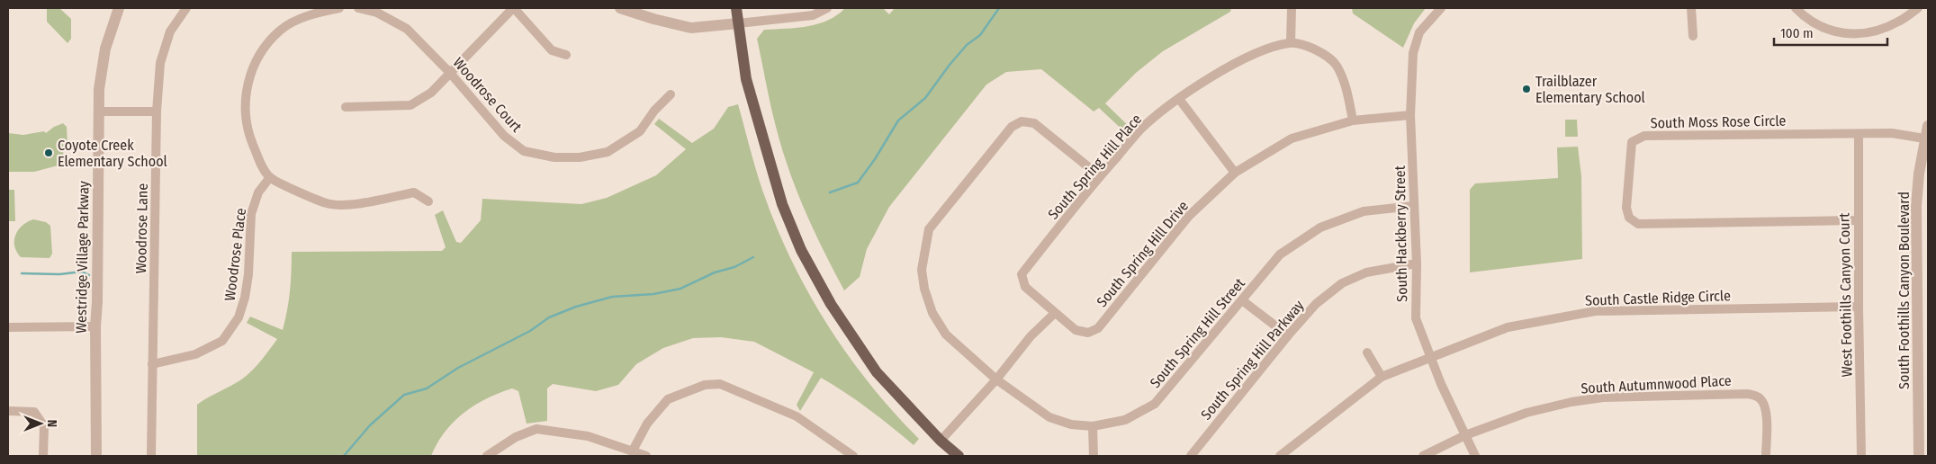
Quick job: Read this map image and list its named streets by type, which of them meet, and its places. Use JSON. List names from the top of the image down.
{
  "streets": {
    "street": [
      "Woodrose Court",
      "South Moss Rose Circle",
      "South Spring Hill Place",
      "Woodrose Lane",
      "South Hackberry Street",
      "South Spring Hill Drive",
      "Woodrose Place",
      "Westridge Village Parkway",
      "South Foothills Canyon Boulevard",
      "West Foothills Canyon Court",
      "South Castle Ridge Circle",
      "South Spring Hill Street",
      "South Spring Hill Parkway",
      "South Autumnwood Place"
    ]
  },
  "crossings": [
    ["South Moss Rose Circle", "South Foothills Canyon Boulevard"],
    ["South Moss Rose Circle", "West Foothills Canyon Court"],
    ["South Spring Hill Place", "South Spring Hill Drive"],
    ["South Spring Hill Place", "South Spring Hill Street"],
    ["Woodrose Lane", "Woodrose Place"],
    ["South Hackberry Street", "South Spring Hill Drive"],
    ["South Hackberry Street", "South Castle Ridge Circle"],
    ["South Hackberry Street", "South Spring Hill Street"],
    ["South Hackberry Street", "South Spring Hill Parkway"],
    ["South Hackberry Street", "South Autumnwood Place"],
    ["West Foothills Canyon Court", "South Castle Ridge Circle"]
  ],
  "places": ["Trailblazer Elementary School", "Coyote Creek Elementary School"],
  "scale_bar": "100 m",
  "north": "right"
}
